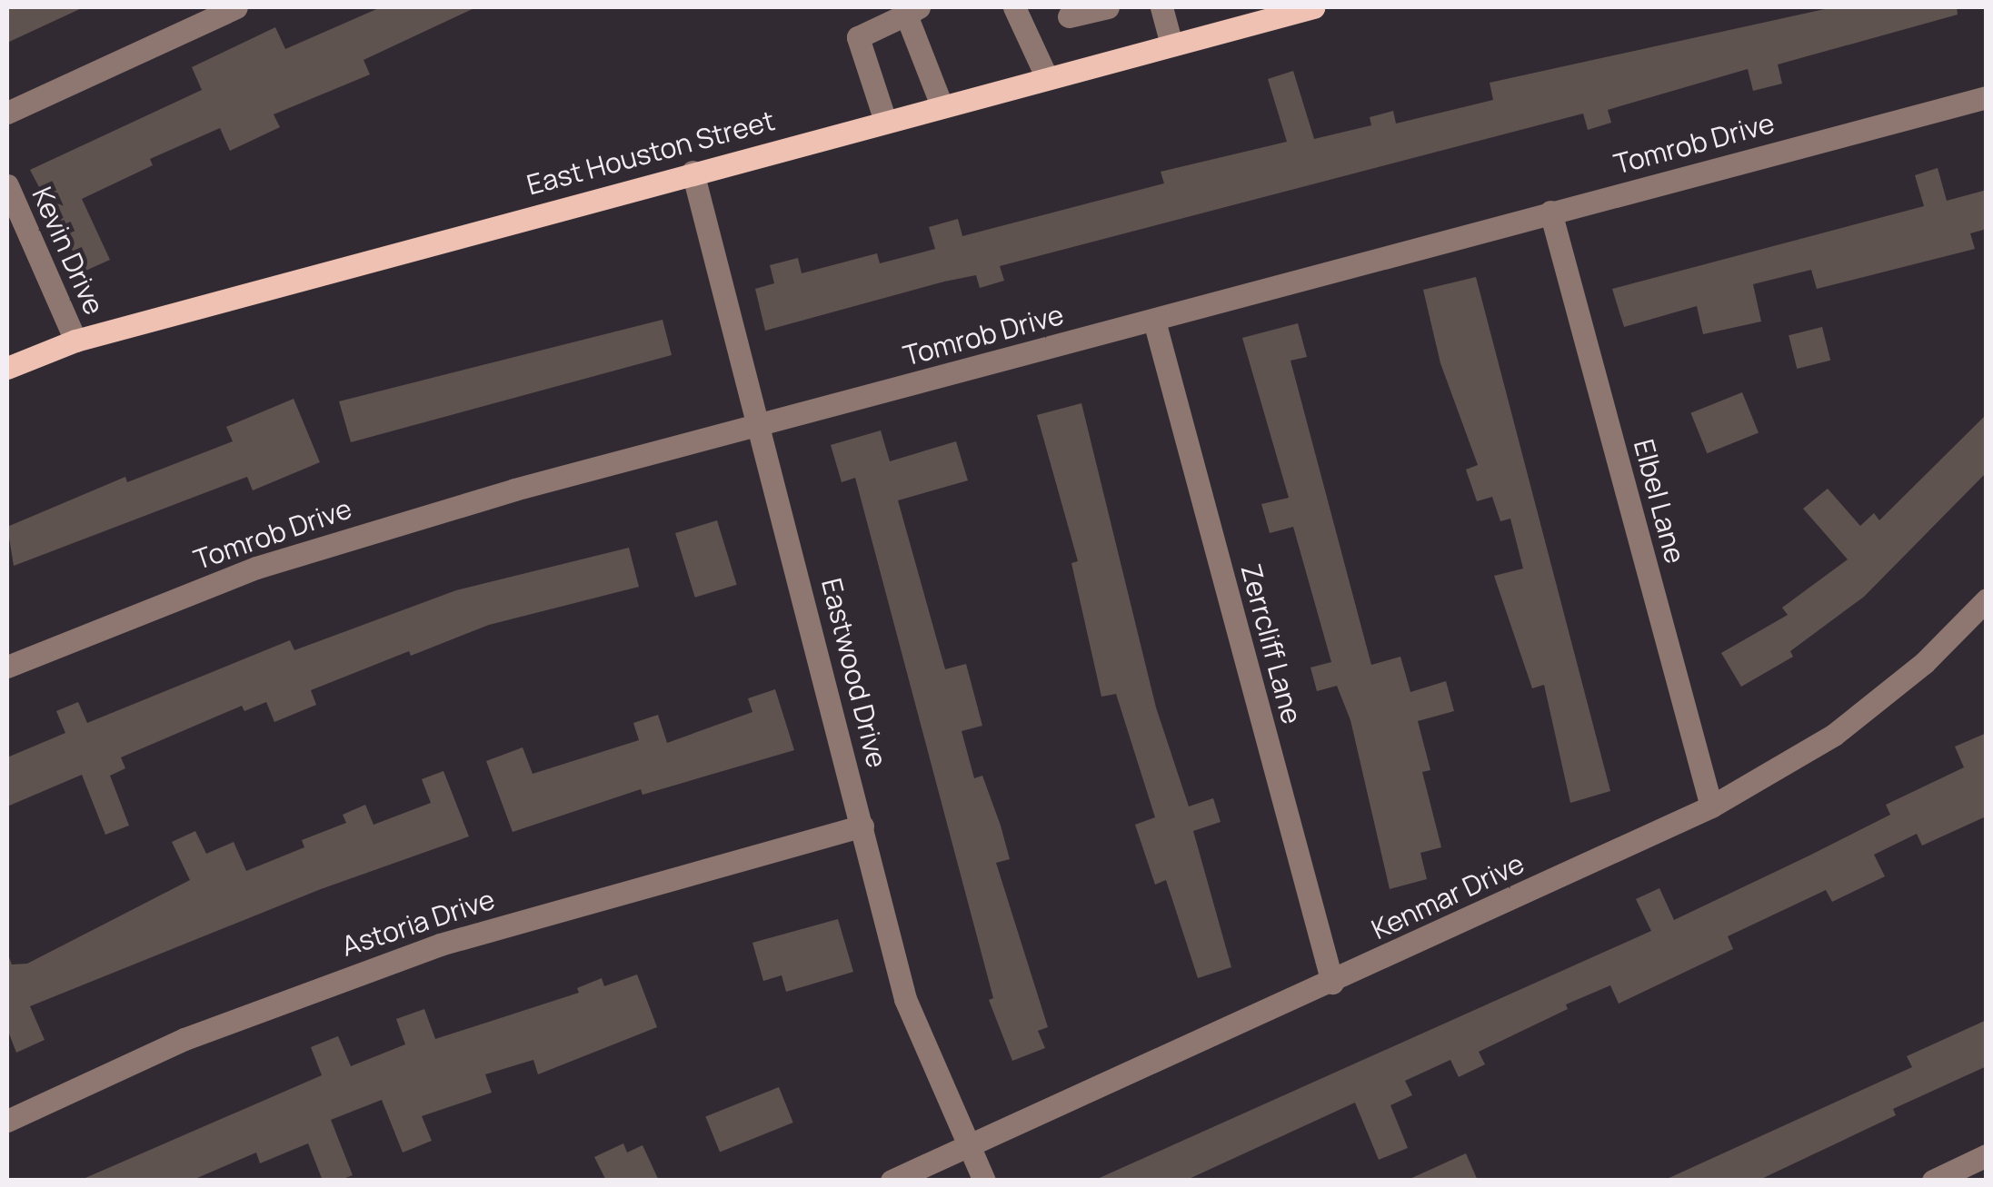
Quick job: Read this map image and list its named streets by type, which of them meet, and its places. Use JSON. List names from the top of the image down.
{
  "streets": {
    "main road": ["East Houston Street"],
    "street": [
      "Tomrob Drive",
      "Kevin Drive",
      "Elbel Lane",
      "Zerrcliff Lane",
      "Eastwood Drive",
      "Kenmar Drive",
      "Astoria Drive"
    ]
  },
  "crossings": [
    ["Tomrob Drive", "Elbel Lane"],
    ["Tomrob Drive", "Zerrcliff Lane"],
    ["Tomrob Drive", "Eastwood Drive"],
    ["East Houston Street", "Kevin Drive"],
    ["East Houston Street", "Eastwood Drive"],
    ["Elbel Lane", "Kenmar Drive"],
    ["Zerrcliff Lane", "Kenmar Drive"],
    ["Eastwood Drive", "Kenmar Drive"],
    ["Eastwood Drive", "Astoria Drive"]
  ]
}
